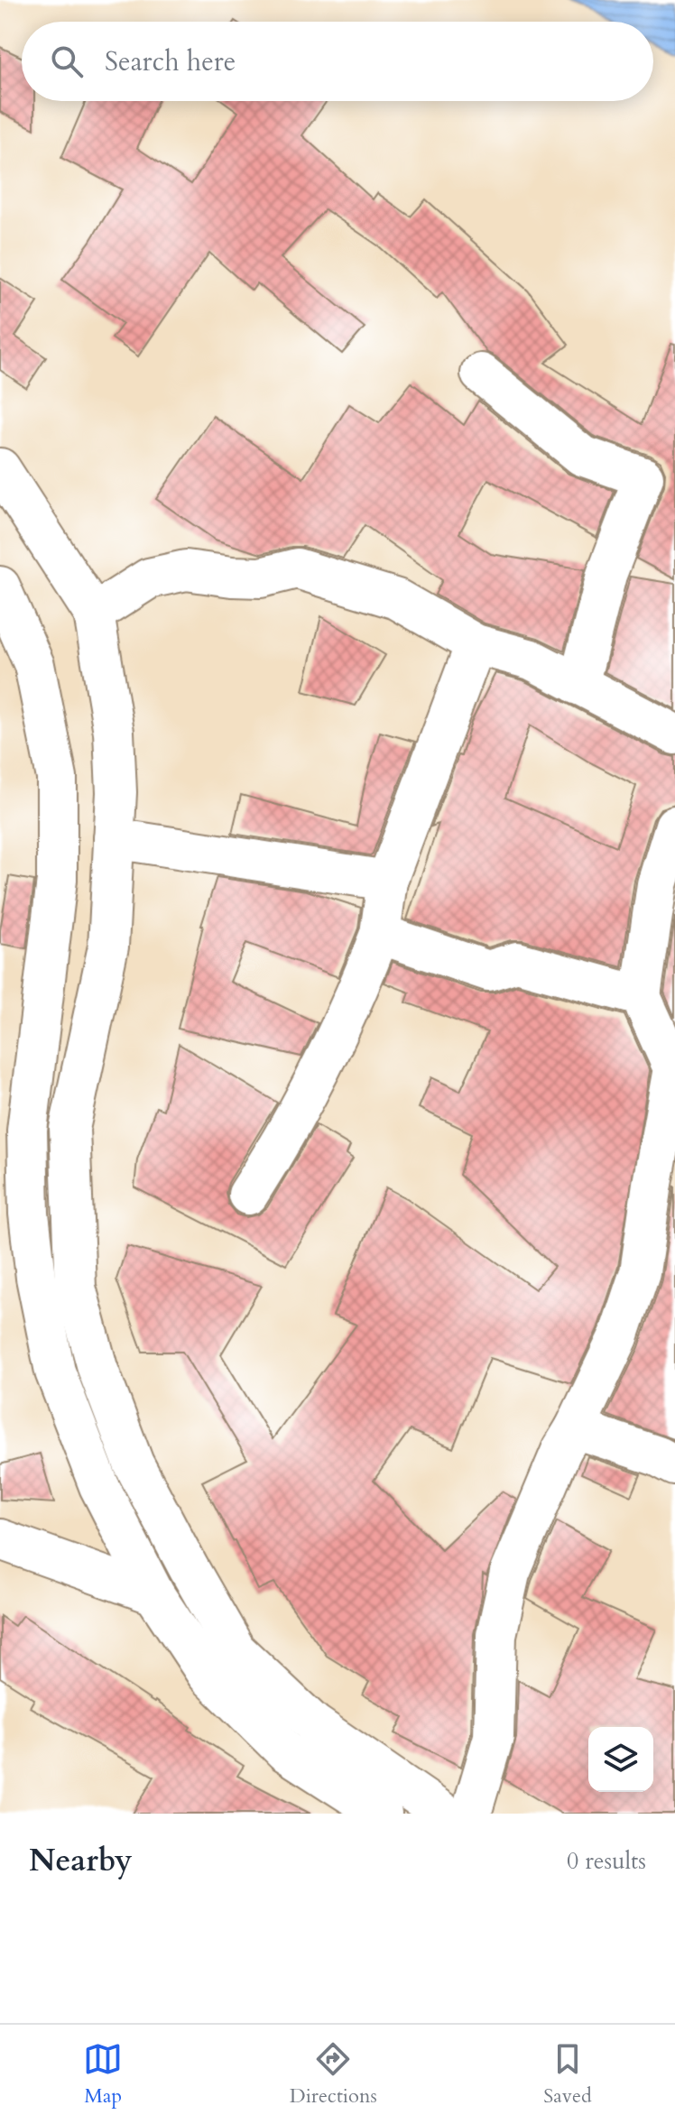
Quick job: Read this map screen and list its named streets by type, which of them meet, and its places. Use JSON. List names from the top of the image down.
{
  "page": {
    "search": "Search here",
    "heading": ["Nearby", "0 results"],
    "nav": ["Map", "Directions", "Saved"]
  }
}
